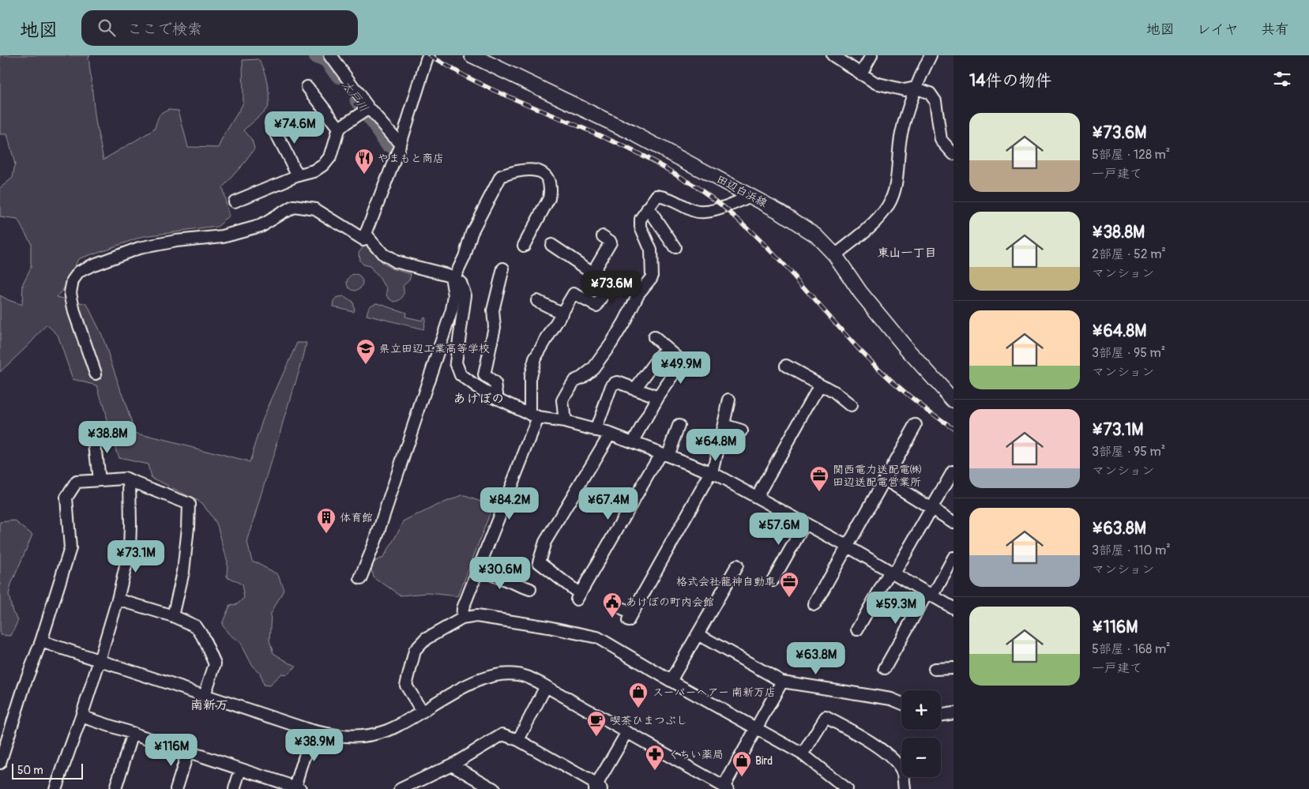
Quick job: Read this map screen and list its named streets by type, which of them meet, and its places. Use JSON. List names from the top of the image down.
{
  "streets": {
    "main road": ["田辺白浜線"]
  },
  "districts": ["東山一丁目", "あけぼの", "南新万"],
  "water": ["大戸川"],
  "places": {
    "restaurant": ["やまもと商店"],
    "school or university": ["県立田辺工業高等学校"],
    "office": ["関西電力送配電㈱ 田辺送配電営業所", "格式会社龍神自動車"],
    "building": ["体育館"],
    "public building": ["あけぼの町内会館"],
    "shop": ["スーパーヘアー 南新万店", "Bird"],
    "cafe": ["喫茶ひまつぶし"],
    "pharmacy": ["くちい薬局"]
  },
  "scale_bar": "50 m",
  "page": {
    "header": "地図",
    "search": "ここで検索",
    "nav": ["地図", "レイヤ", "共有"],
    "heading": "14件の物件",
    "list": [
      {
        "name": "¥73.6M",
        "note": "5部屋 · 128 m² · 一戸建て"
      },
      {
        "name": "¥38.8M",
        "note": "2部屋 · 52 m² · マンション"
      },
      {
        "name": "¥64.8M",
        "note": "3部屋 · 95 m² · マンション"
      },
      {
        "name": "¥73.1M",
        "note": "3部屋 · 95 m² · マンション"
      },
      {
        "name": "¥63.8M",
        "note": "3部屋 · 110 m² · マンション"
      },
      {
        "name": "¥116M",
        "note": "5部屋 · 168 m² · 一戸建て"
      }
    ],
    "price": [
      "¥74.6M",
      "¥73.6M",
      "¥49.9M",
      "¥38.8M",
      "¥64.8M",
      "¥84.2M",
      "¥67.4M",
      "¥57.6M",
      "¥73.1M",
      "¥30.6M",
      "¥59.3M",
      "¥63.8M",
      "¥38.9M",
      "¥116M"
    ],
    "map_buttons": ["+", "−"],
    "scale": "50 m"
  }
}
